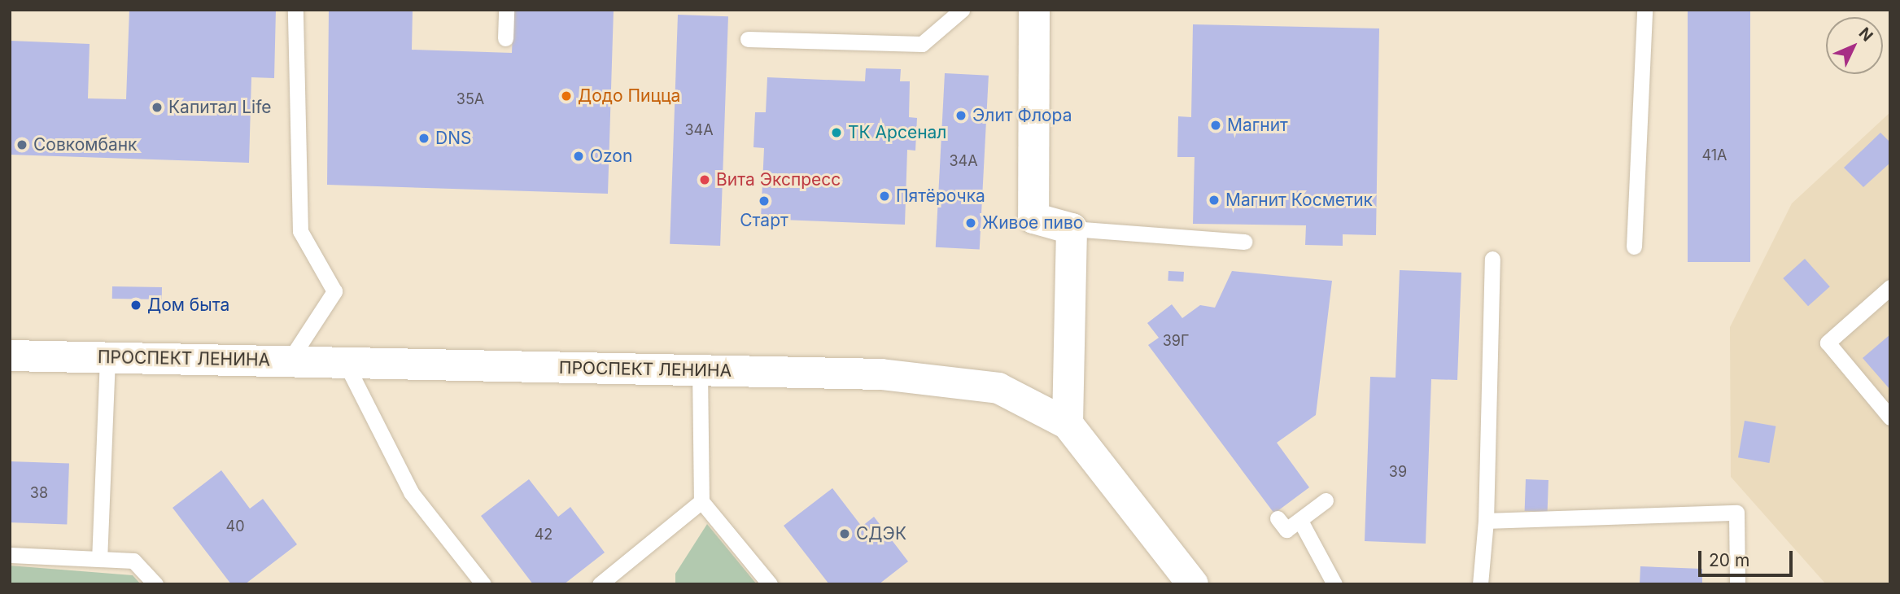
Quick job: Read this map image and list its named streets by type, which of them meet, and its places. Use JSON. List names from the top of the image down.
{
  "streets": {
    "main road": ["ПРОСПЕКТ ЛЕНИНА"]
  },
  "places": [
    "Додо Пицца",
    "Капитал Life",
    "Элит Флора",
    "Магнит",
    "ТК Арсенал",
    "DNS",
    "Совкомбанк",
    "Ozon",
    "Вита Экспресс",
    "Пятёрочка",
    "Магнит Косметик",
    "Старт",
    "Живое пиво",
    "Дом быта",
    "СДЭК"
  ],
  "house_numbers": [
    "35А",
    "34А",
    "41А",
    "34А",
    "39Г",
    "39",
    "38",
    "40",
    "42"
  ],
  "scale_bar": "20 m",
  "north": "top right"
}
